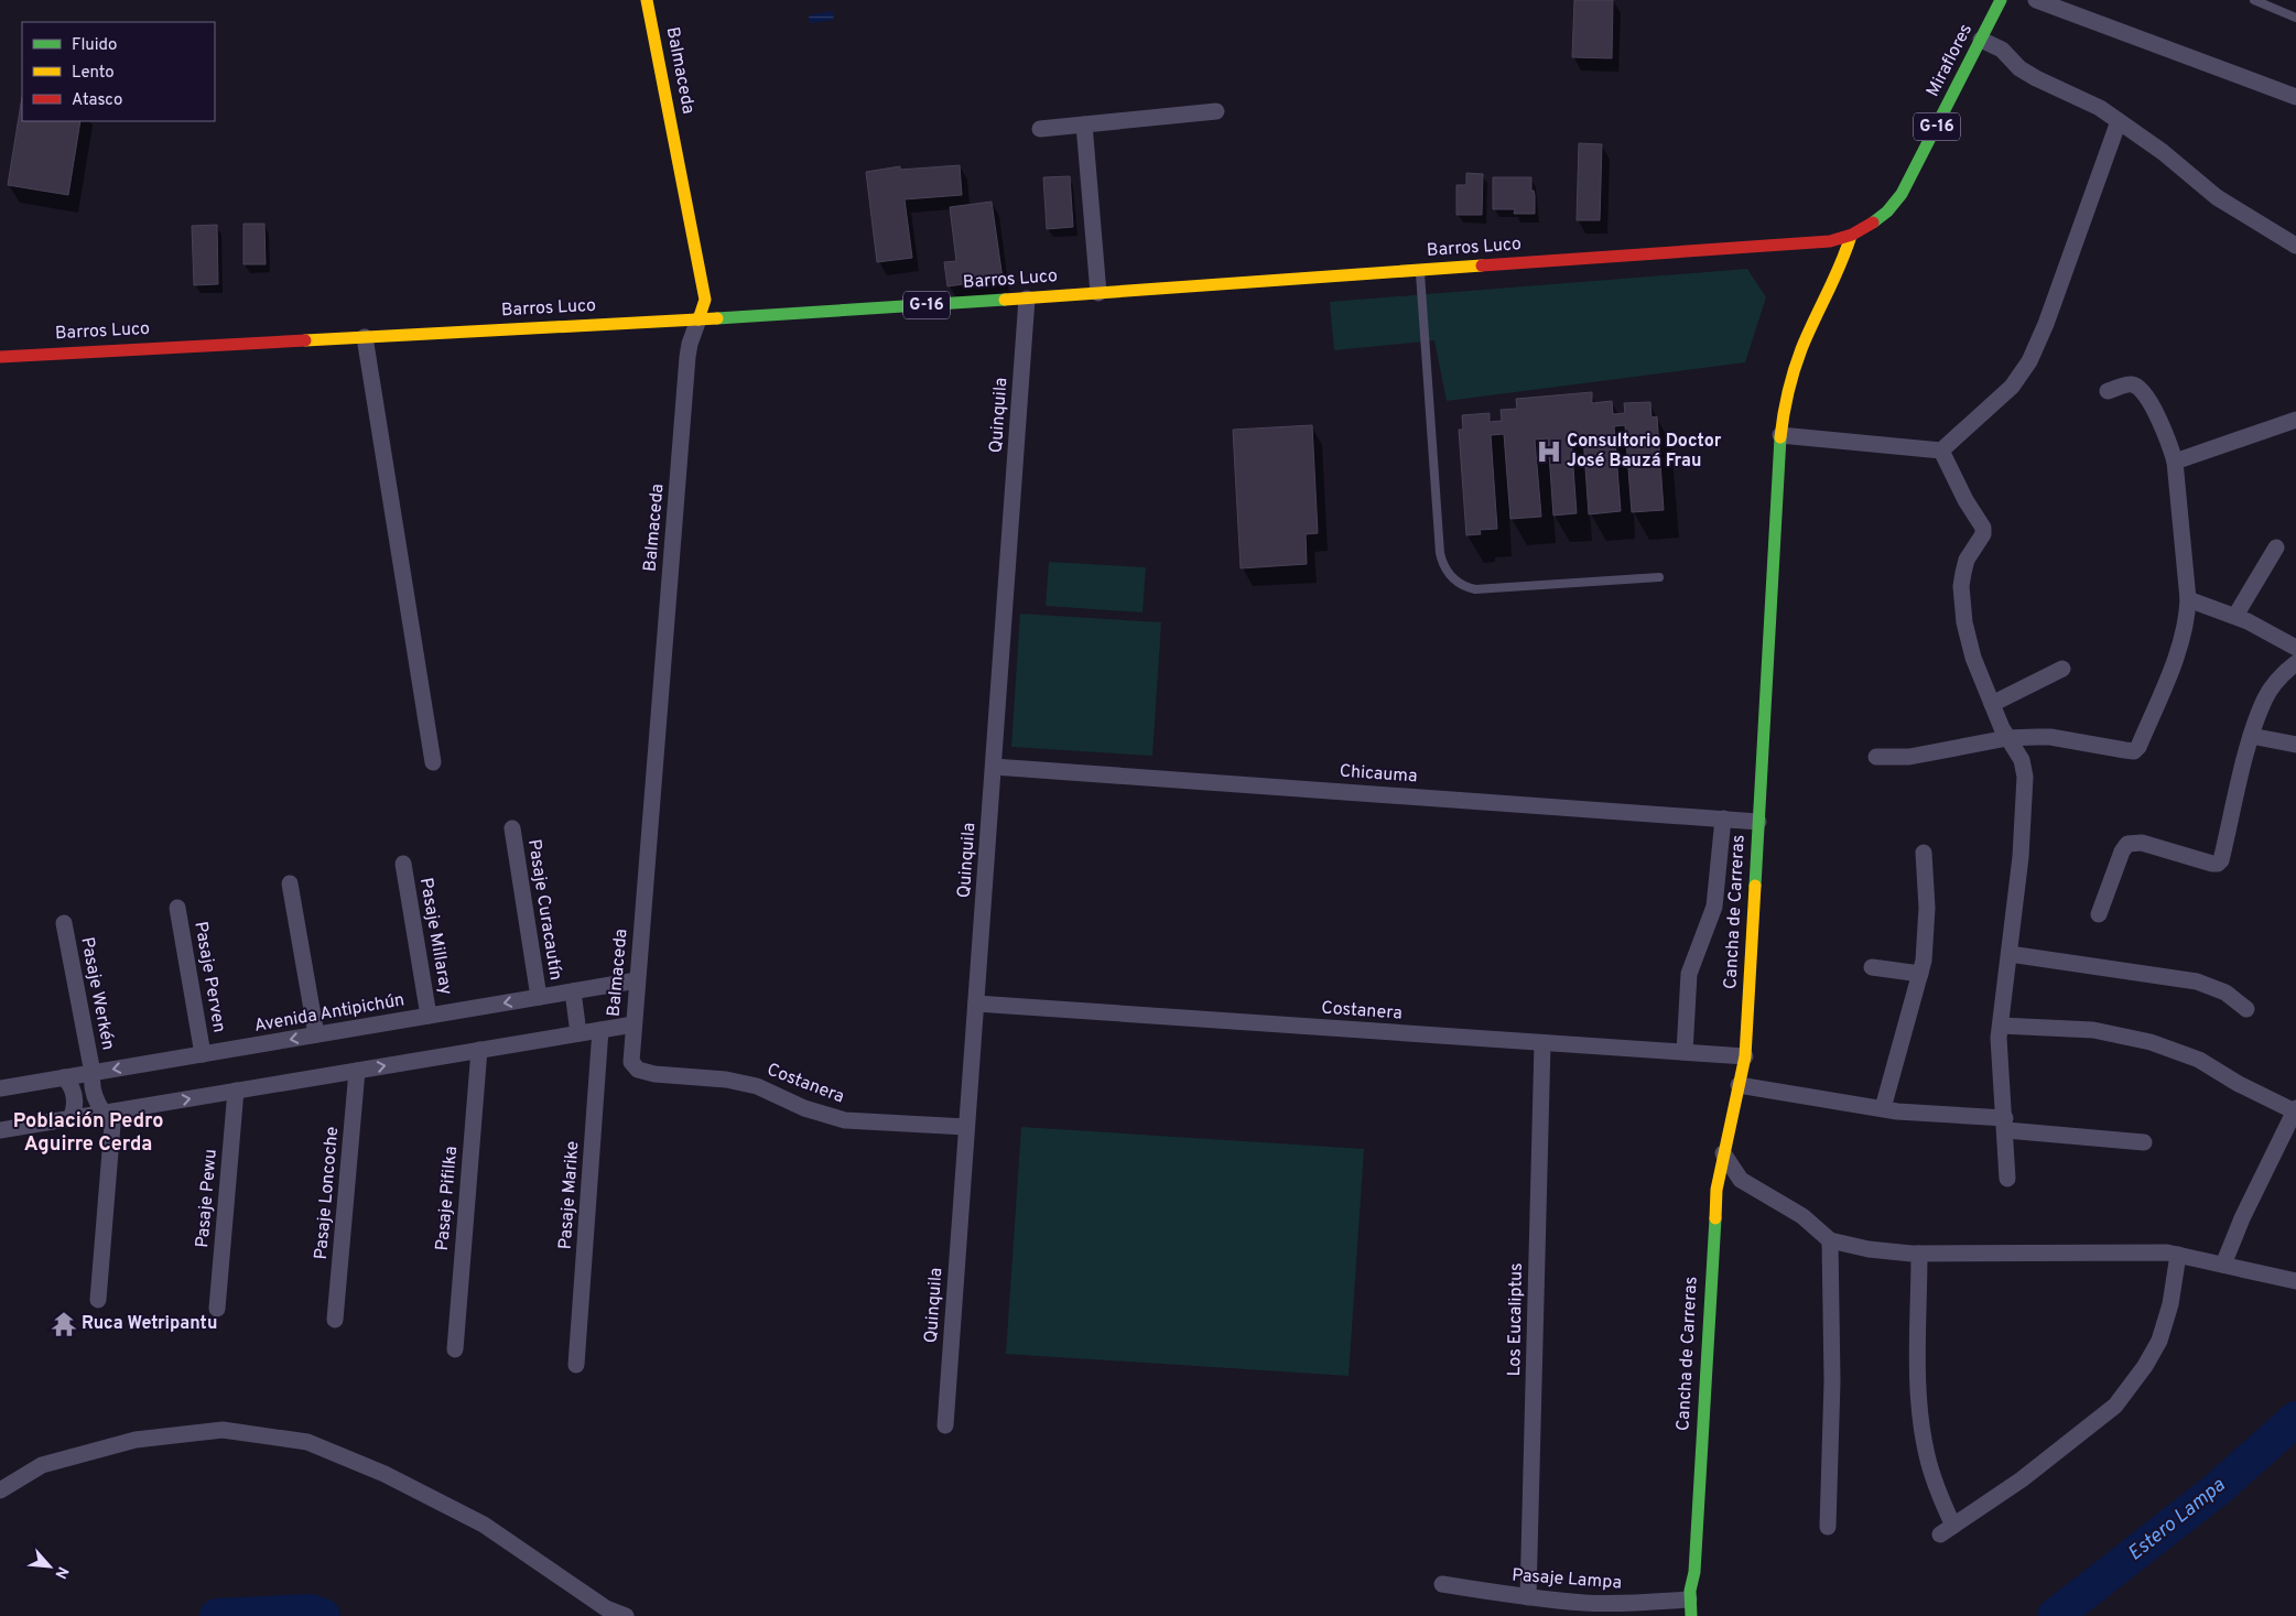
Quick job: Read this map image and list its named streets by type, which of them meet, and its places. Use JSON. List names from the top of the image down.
{
  "streets": {
    "main road": [
      "Miraflores",
      "Balmaceda",
      "G-16",
      "Barros Luco",
      "Cancha de Carreras"
    ],
    "street": [
      "Quinquila",
      "Chicauma",
      "Pasaje Curacautín",
      "Pasaje Millaray",
      "Pasaje Perven",
      "Pasaje Werkén",
      "Costanera",
      "Avenida Antipichún",
      "Pasaje Loncoche",
      "Pasaje Marike",
      "Pasaje Pewu",
      "Pasaje Pifilka",
      "Los Eucaliptus",
      "Pasaje Lampa"
    ]
  },
  "crossings": [
    ["Miraflores", "Barros Luco"],
    ["Miraflores", "Cancha de Carreras"],
    ["Balmaceda", "Barros Luco"],
    ["Balmaceda", "Costanera"],
    ["Balmaceda", "Avenida Antipichún"],
    ["Barros Luco", "Quinquila"],
    ["Barros Luco", "Cancha de Carreras"],
    ["Quinquila", "Chicauma"],
    ["Quinquila", "Costanera"],
    ["Chicauma", "Cancha de Carreras"],
    ["Pasaje Curacautín", "Avenida Antipichún"],
    ["Cancha de Carreras", "Costanera"],
    ["Cancha de Carreras", "Pasaje Lampa"],
    ["Pasaje Millaray", "Avenida Antipichún"],
    ["Pasaje Perven", "Avenida Antipichún"],
    ["Pasaje Werkén", "Avenida Antipichún"],
    ["Costanera", "Los Eucaliptus"],
    ["Los Eucaliptus", "Pasaje Lampa"]
  ],
  "districts": ["Población Pedro Aguirre Cerda"],
  "water": ["Estero Lampa"],
  "places": {
    "hospital": ["Consultorio Doctor José Bauzá Frau"],
    "temple": ["Ruca Wetripantu"]
  },
  "legend": ["Fluido", "Lento", "Atasco"],
  "north": "bottom right"
}
